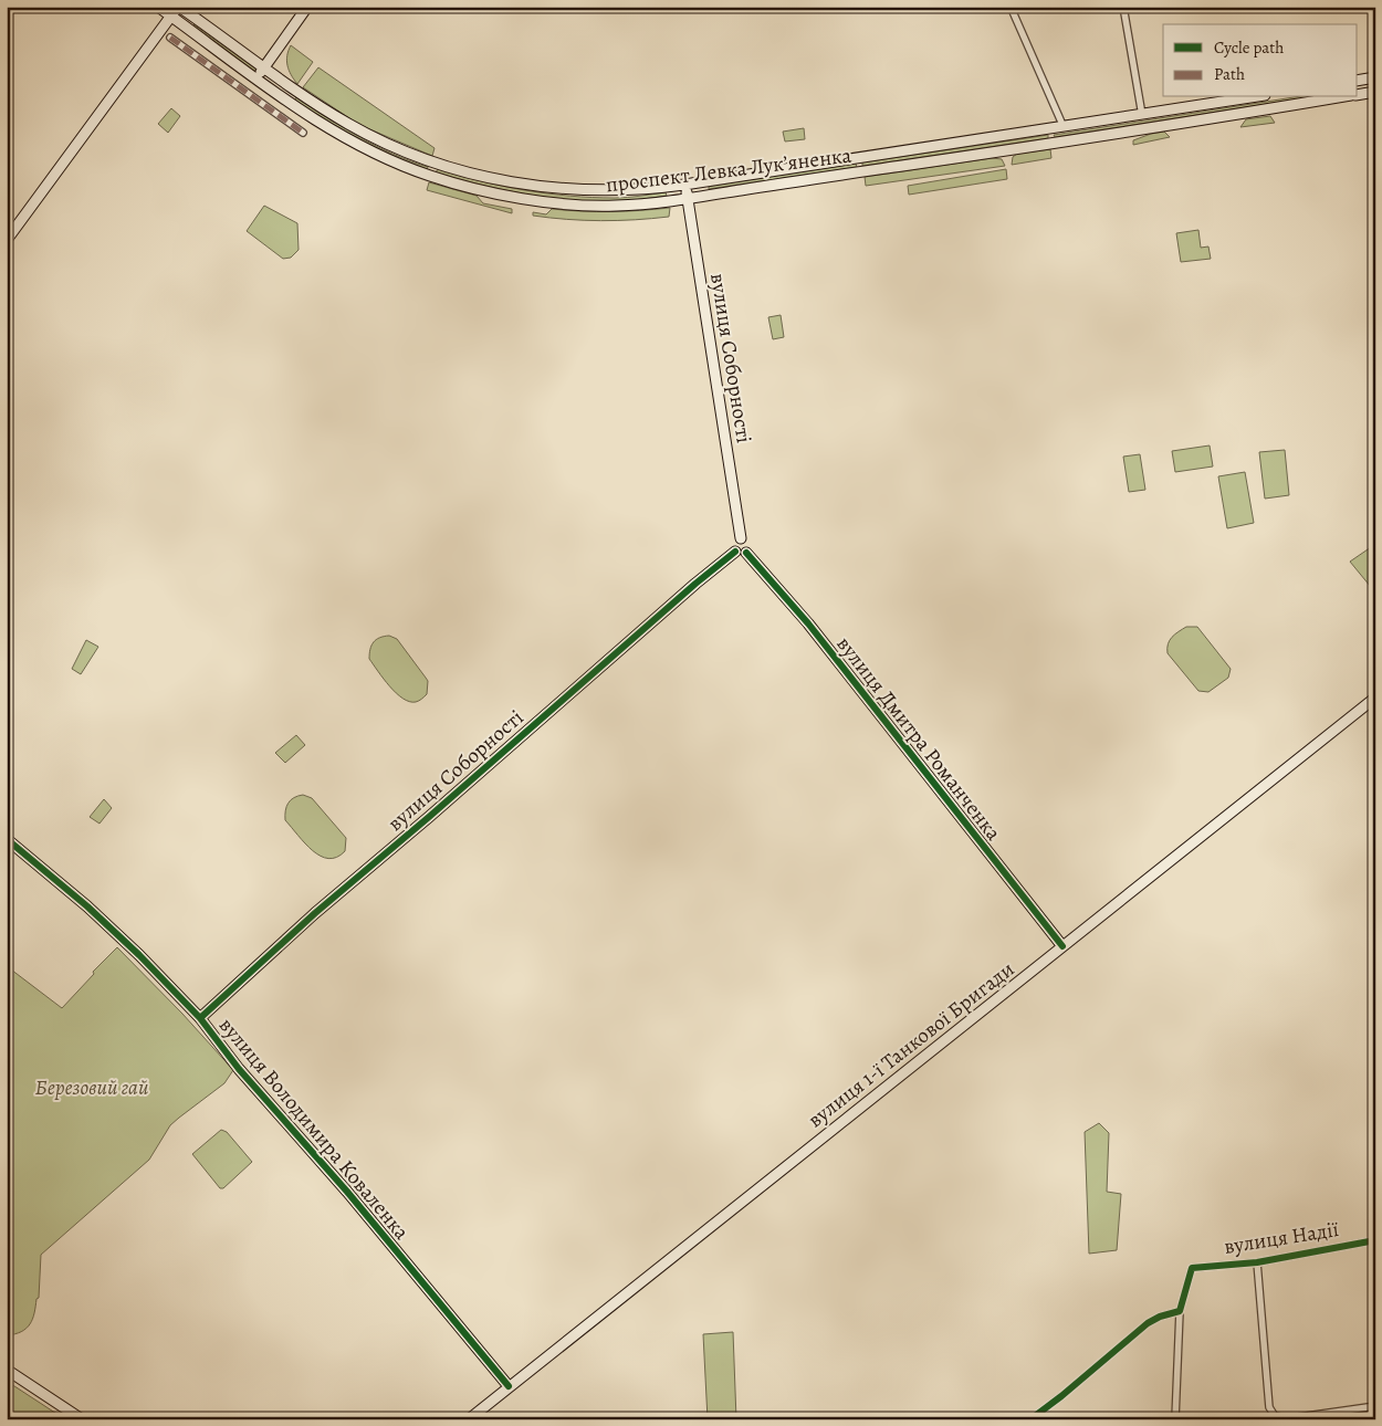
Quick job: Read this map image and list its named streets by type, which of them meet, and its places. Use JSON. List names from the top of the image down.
{
  "streets": {
    "main road": [
      "проспект Левка Лукʼяненка",
      "вулиця Соборності",
      "вулиця Дмитра Романченка",
      "вулиця 1-ї Танкової Бригади",
      "вулиця Володимира Коваленка"
    ],
    "street": ["вулиця Надії"]
  },
  "crossings": [
    ["проспект Левка Лукʼяненка", "вулиця Соборності"],
    ["вулиця Соборності", "вулиця Дмитра Романченка"],
    ["вулиця Соборності", "вулиця Володимира Коваленка"],
    ["вулиця Дмитра Романченка", "вулиця 1-ї Танкової Бригади"],
    ["вулиця 1-ї Танкової Бригади", "вулиця Володимира Коваленка"]
  ],
  "parks": ["Березовий гай"],
  "legend": ["Cycle path", "Path"]
}
